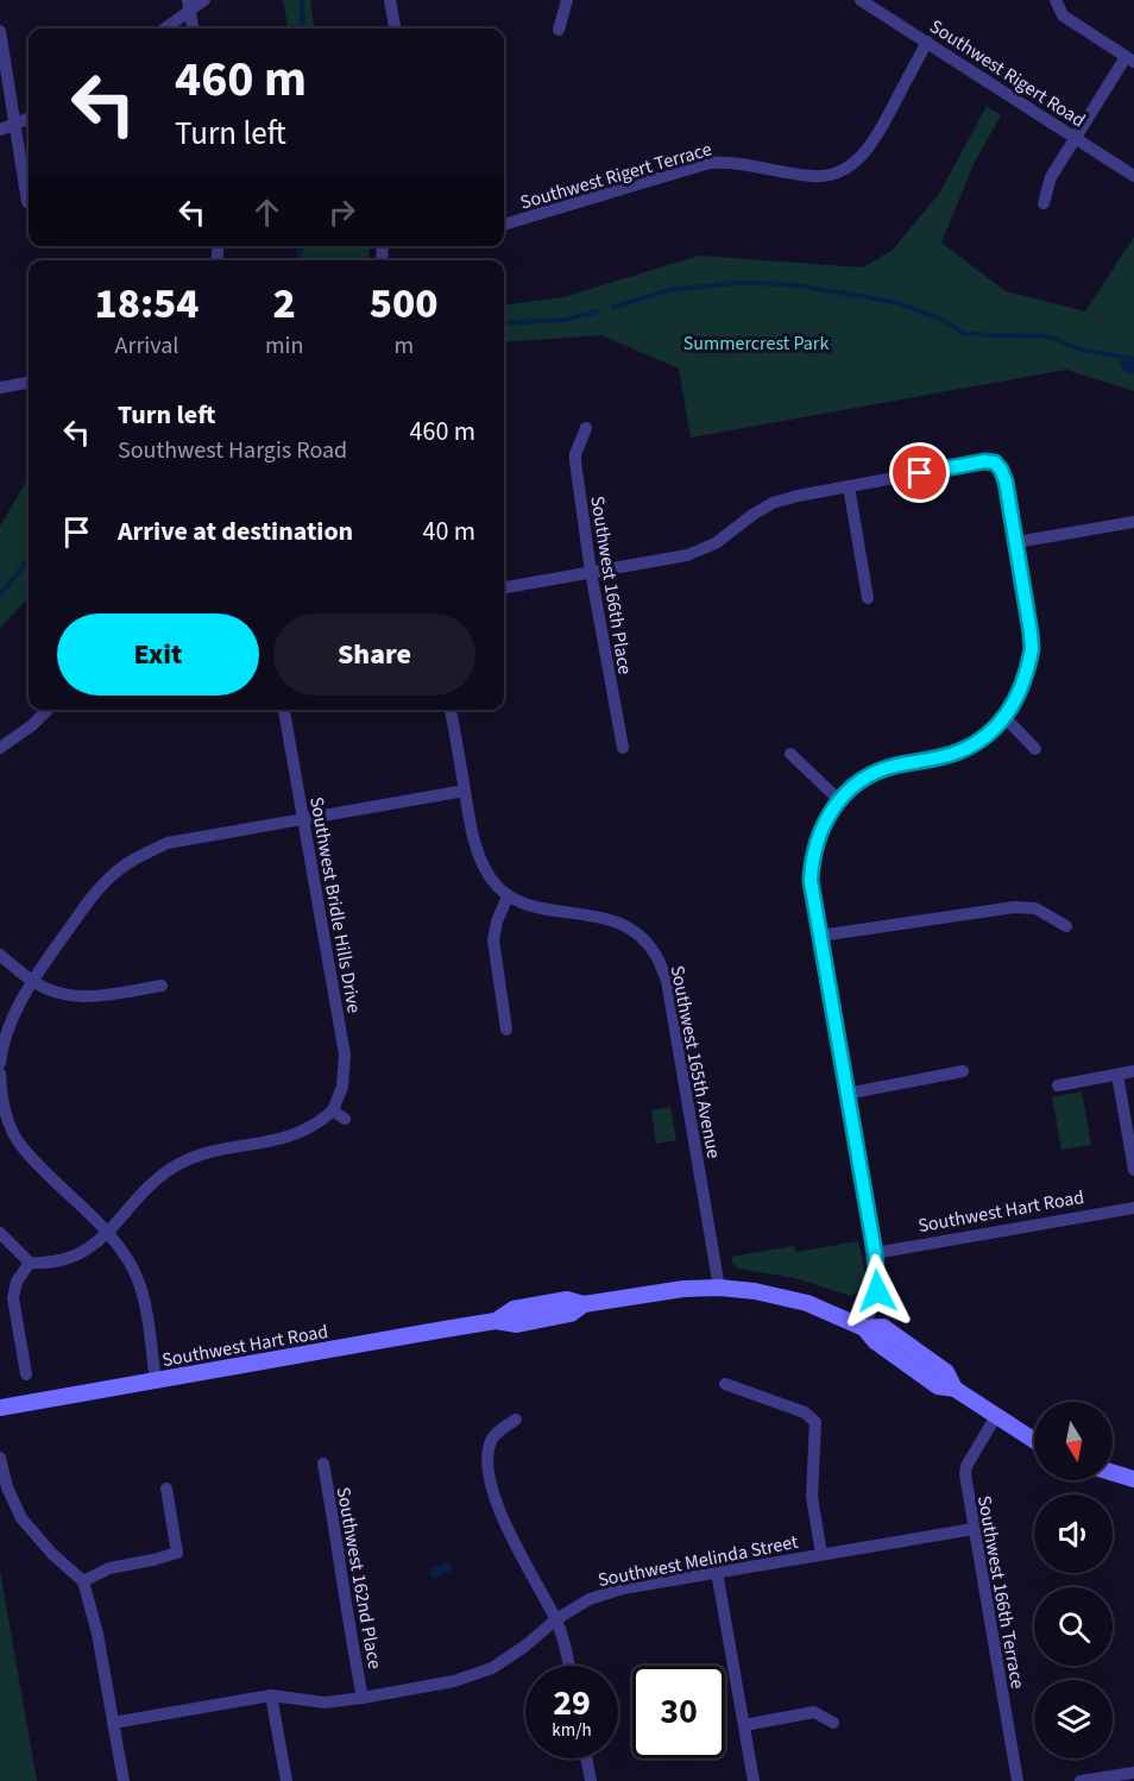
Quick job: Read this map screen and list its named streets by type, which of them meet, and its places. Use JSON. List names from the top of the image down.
{
  "streets": {
    "main road": ["Southwest Hart Road"],
    "street": [
      "Southwest Rigert Road",
      "Southwest Rigert Terrace",
      "Southwest 166th Place",
      "Southwest Bridle Hills Drive",
      "Southwest 165th Avenue",
      "Southwest Melinda Street",
      "Southwest 162nd Place",
      "Southwest 166th Terrace"
    ]
  },
  "crossings": [
    ["Southwest Rigert Road", "Southwest Rigert Terrace"],
    ["Southwest 165th Avenue", "Southwest Hart Road"],
    ["Southwest Hart Road", "Southwest 166th Terrace"],
    ["Southwest Melinda Street", "Southwest 162nd Place"],
    ["Southwest Melinda Street", "Southwest 166th Terrace"]
  ],
  "parks": ["Summercrest Park"],
  "north": "bottom",
  "page": {
    "turn": ["460 m", "Turn left"],
    "eta": [
      "18:54",
      "Arrival",
      "2",
      "min",
      "500",
      "m"
    ],
    "list": [
      {
        "name": "Turn left",
        "note": "Southwest Hargis Road",
        "value": "460 m"
      },
      {
        "name": "Arrive at destination",
        "value": "40 m"
      }
    ],
    "buttons": ["Exit", "Share"],
    "speed": "29 km/h",
    "limit": "30"
  }
}
